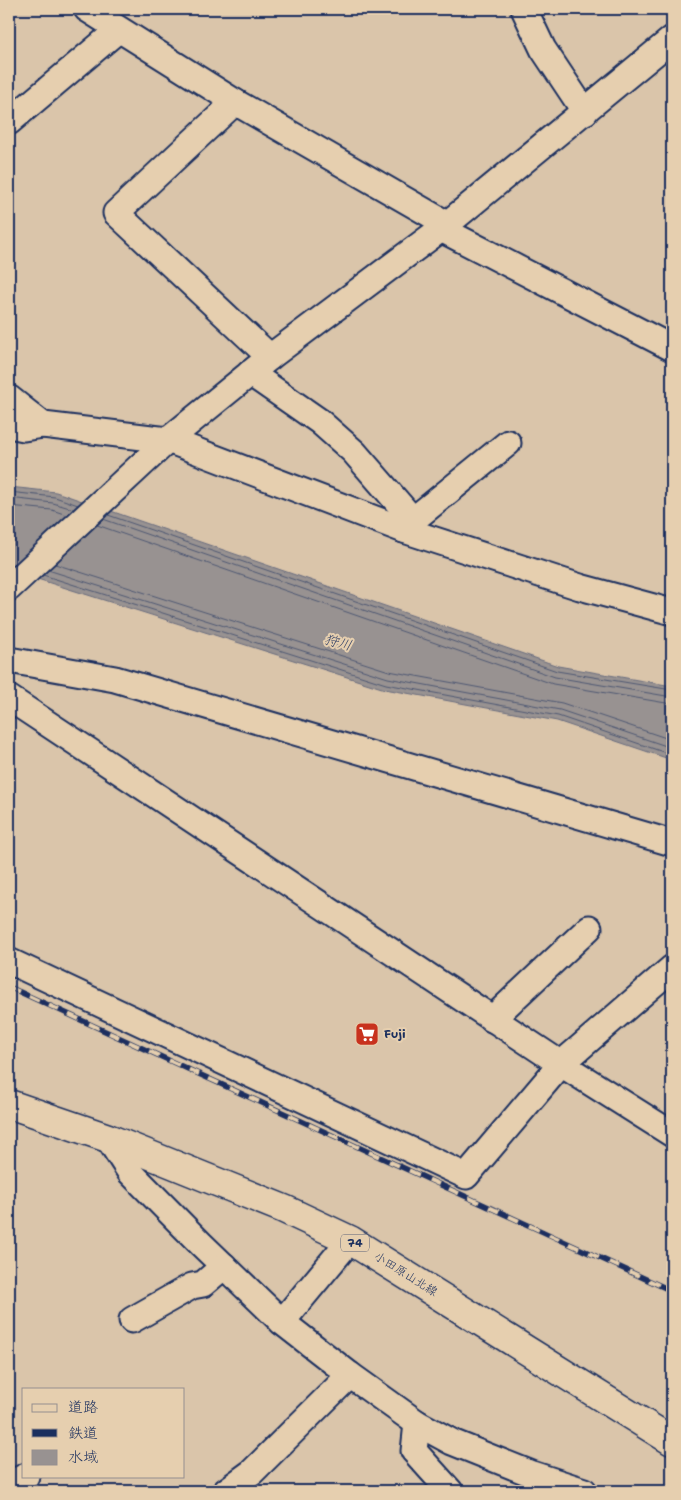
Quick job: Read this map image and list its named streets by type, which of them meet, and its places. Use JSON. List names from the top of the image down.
{
  "streets": {
    "main road": ["74", "小田原山北線"]
  },
  "water": ["狩川"],
  "places": {
    "supermarket": ["Fuji"]
  },
  "legend": ["道路", "鉄道", "水域"]
}
